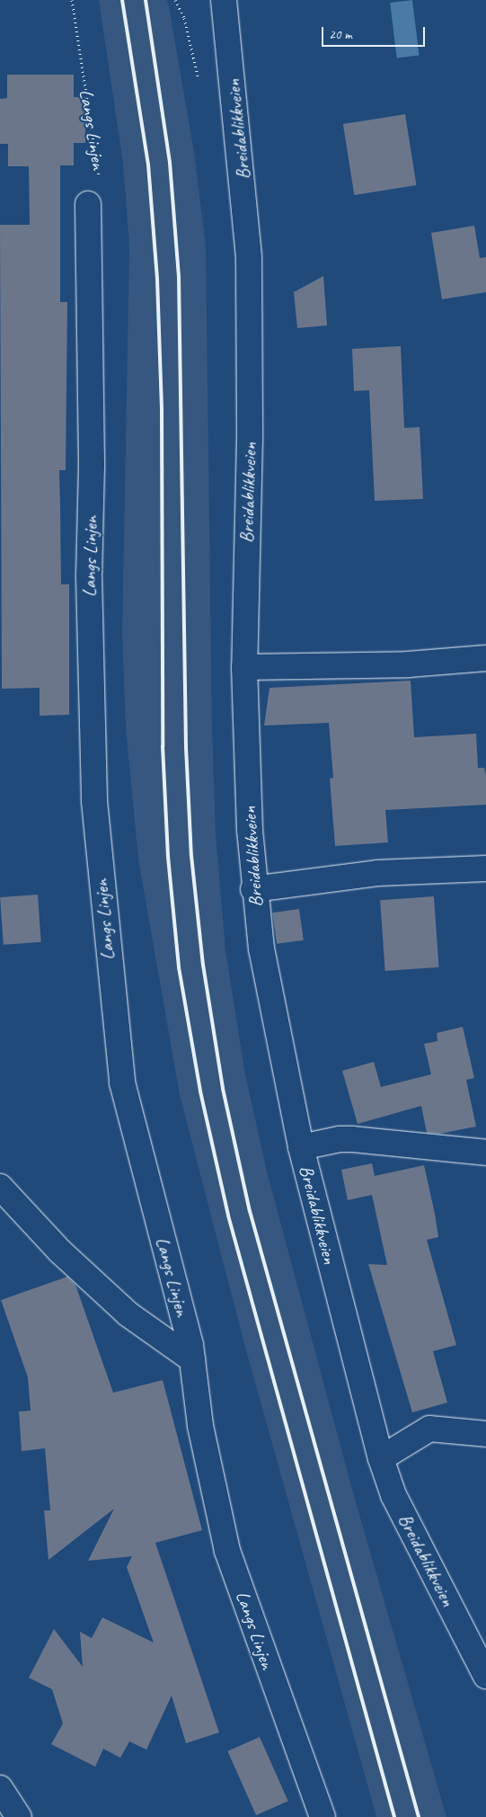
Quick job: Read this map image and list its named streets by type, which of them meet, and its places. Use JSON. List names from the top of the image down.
{
  "streets": {
    "street": ["Langs Linjen", "Breidablikkveien"]
  },
  "scale_bar": "20 m"
}
